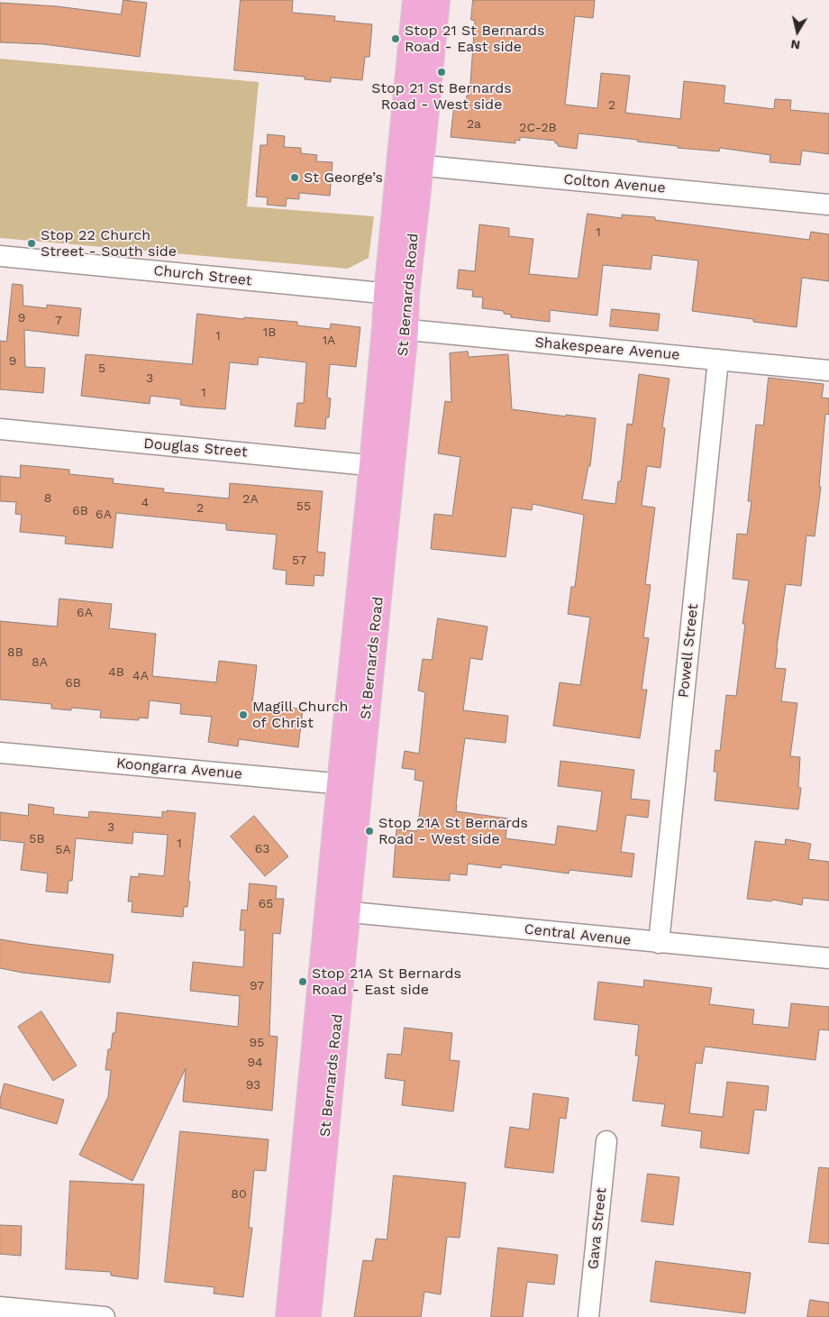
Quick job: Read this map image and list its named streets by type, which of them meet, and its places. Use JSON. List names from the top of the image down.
{
  "streets": {
    "main road": ["St Bernards Road"],
    "street": [
      "Colton Avenue",
      "Church Street",
      "Shakespeare Avenue",
      "Douglas Street",
      "Powell Street",
      "Koongarra Avenue",
      "Central Avenue",
      "Gava Street"
    ]
  },
  "crossings": [
    ["Colton Avenue", "St Bernards Road"],
    ["Church Street", "St Bernards Road"],
    ["St Bernards Road", "Shakespeare Avenue"],
    ["St Bernards Road", "Douglas Street"],
    ["St Bernards Road", "Koongarra Avenue"],
    ["St Bernards Road", "Central Avenue"],
    ["Shakespeare Avenue", "Powell Street"],
    ["Powell Street", "Central Avenue"]
  ],
  "places": [
    "Stop 21 St Bernards Road - East side",
    "Stop 21 St Bernards Road - West side",
    "St George’s",
    "Stop 22 Church Street - South side",
    "Magill Church of Christ",
    "Stop 21A St Bernards Road - West side",
    "Stop 21A St Bernards Road - East side"
  ],
  "house_numbers": [
    "2",
    "2a",
    "2C-2B",
    "1",
    "9",
    "7",
    "1B",
    "1",
    "1A",
    "9",
    "5",
    "3",
    "1",
    "8",
    "2A",
    "4",
    "55",
    "2",
    "6B",
    "6A",
    "57",
    "6A",
    "8B",
    "8A",
    "4B",
    "4A",
    "6B",
    "3",
    "5B",
    "1",
    "63",
    "5A",
    "65",
    "97",
    "95",
    "94",
    "93",
    "80"
  ],
  "north": "bottom"
}
